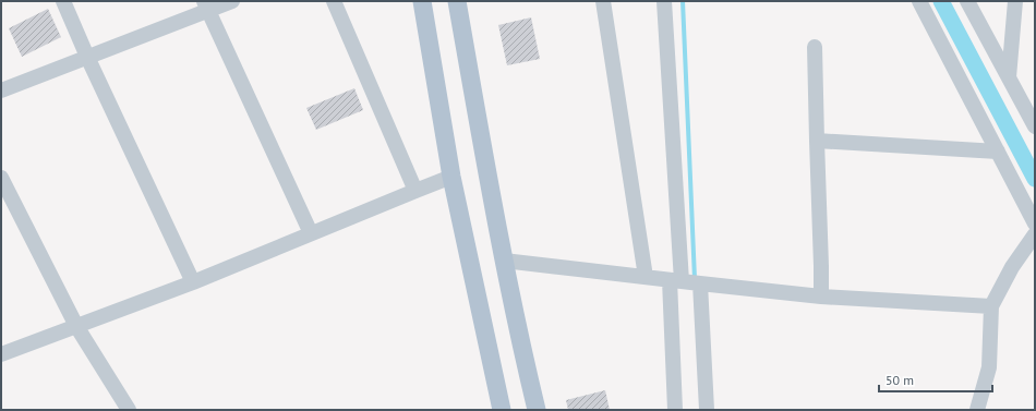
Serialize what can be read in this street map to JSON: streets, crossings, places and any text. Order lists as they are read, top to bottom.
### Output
{
  "scale_bar": "50 m"
}
